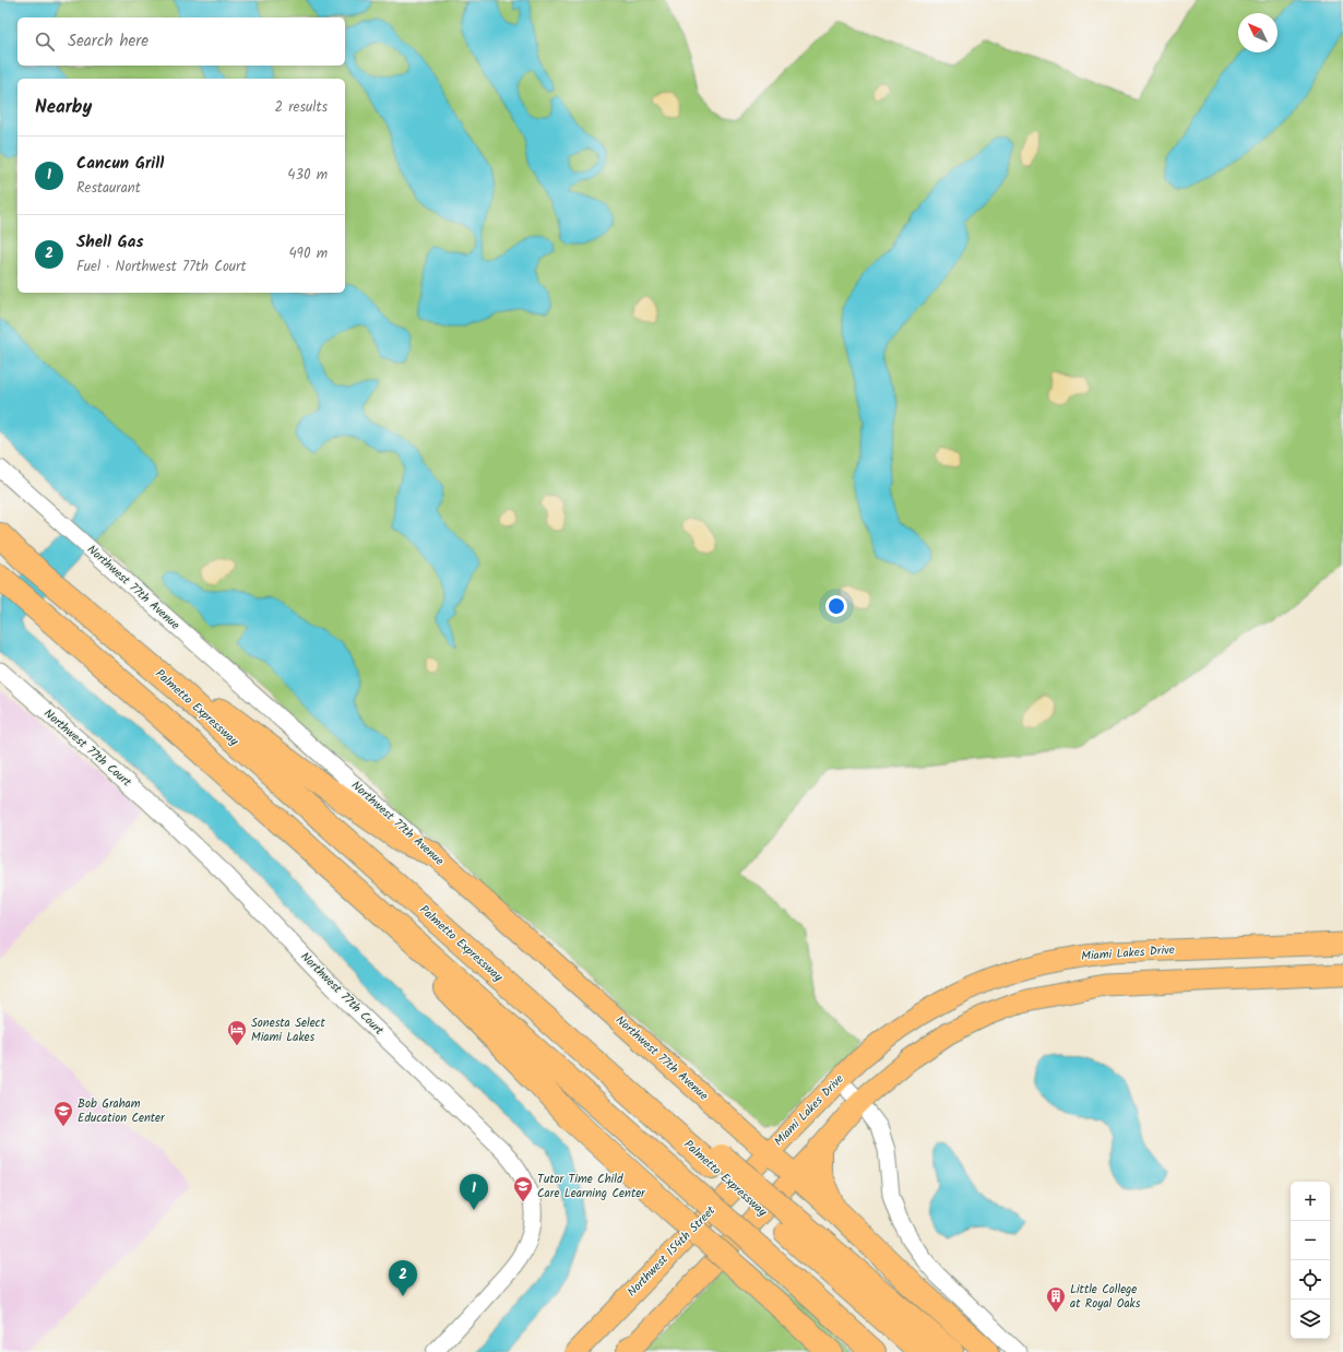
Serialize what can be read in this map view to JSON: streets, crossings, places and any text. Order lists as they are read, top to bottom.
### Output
{
  "streets": {
    "highway": ["Palmetto Expressway"],
    "main road": ["Northwest 77th Avenue", "Miami Lakes Drive", "Northwest 154th Street"],
    "street": ["Northwest 77th Court"]
  },
  "crossings": [
    ["Northwest 77th Avenue", "Miami Lakes Drive"],
    ["Northwest 77th Avenue", "Northwest 154th Street"],
    ["Miami Lakes Drive", "Northwest 154th Street"]
  ],
  "places": {
    "hotel": ["Sonesta Select Miami Lakes"],
    "school or university": ["Bob Graham Education Center", "Tutor Time Child Care Learning Center"],
    "building": ["Little College at Royal Oaks"]
  },
  "north": "top left",
  "page": {
    "search": "Search here",
    "heading": ["Nearby", "2 results"],
    "list": [
      {
        "mark": "1",
        "name": "Cancun Grill",
        "note": "Restaurant",
        "value": "430 m"
      },
      {
        "mark": "2",
        "name": "Shell Gas",
        "note": "Fuel · Northwest 77th Court",
        "value": "490 m"
      }
    ],
    "pins": ["1", "2"],
    "map_buttons": ["+", "−"]
  }
}
